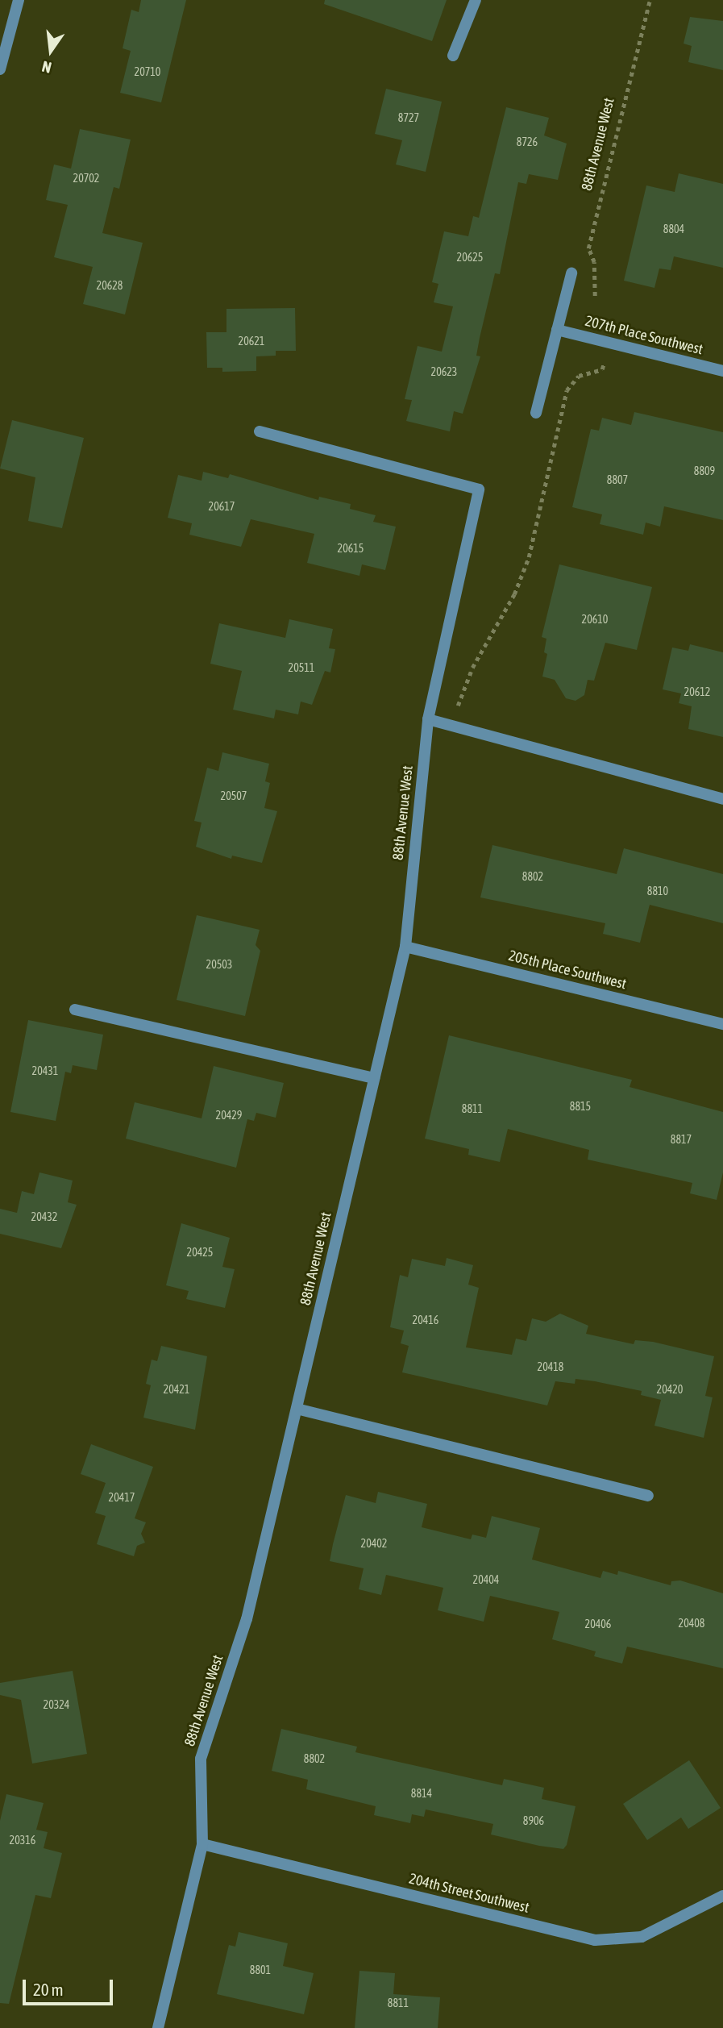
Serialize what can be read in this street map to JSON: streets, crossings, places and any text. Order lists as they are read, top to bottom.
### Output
{
  "streets": {
    "street": [
      "88th Avenue West",
      "207th Place Southwest",
      "205th Place Southwest",
      "204th Street Southwest"
    ]
  },
  "crossings": [
    ["88th Avenue West", "205th Place Southwest"],
    ["88th Avenue West", "204th Street Southwest"]
  ],
  "house_numbers": [
    "20710",
    "8727",
    "8726",
    "20702",
    "8804",
    "20625",
    "20628",
    "20621",
    "20623",
    "8809",
    "8807",
    "20617",
    "20615",
    "20610",
    "20511",
    "20612",
    "20507",
    "8802",
    "8810",
    "20503",
    "20431",
    "8815",
    "8811",
    "20429",
    "8817",
    "20432",
    "20425",
    "20416",
    "20418",
    "20421",
    "20420",
    "20417",
    "20402",
    "20404",
    "20408",
    "20406",
    "20324",
    "8802",
    "8814",
    "8906",
    "20316",
    "8801",
    "8811"
  ],
  "scale_bar": "20 m",
  "north": "bottom"
}
